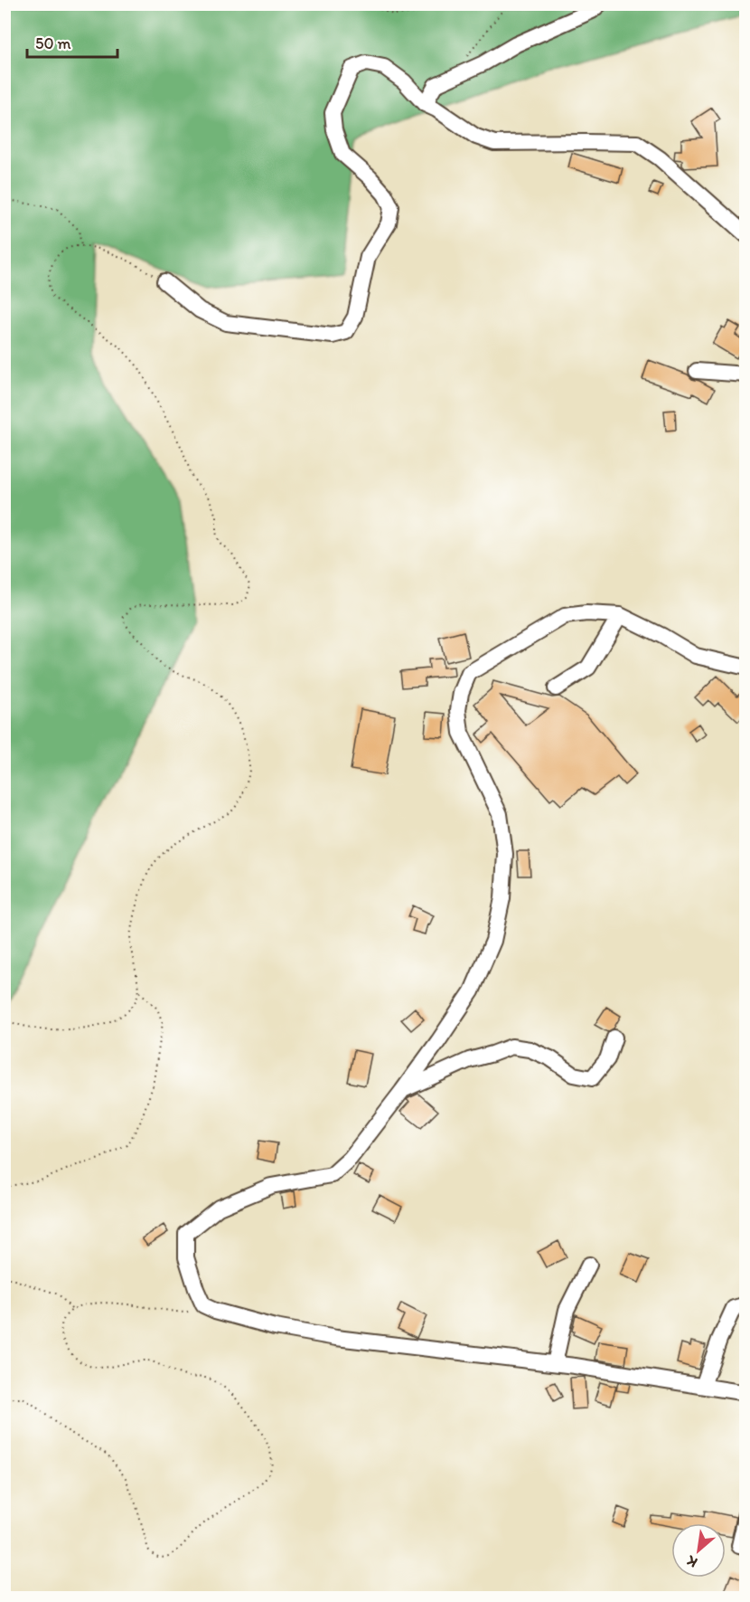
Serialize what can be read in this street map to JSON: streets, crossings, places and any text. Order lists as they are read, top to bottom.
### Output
{
  "scale_bar": "50 m",
  "north": "bottom left"
}
